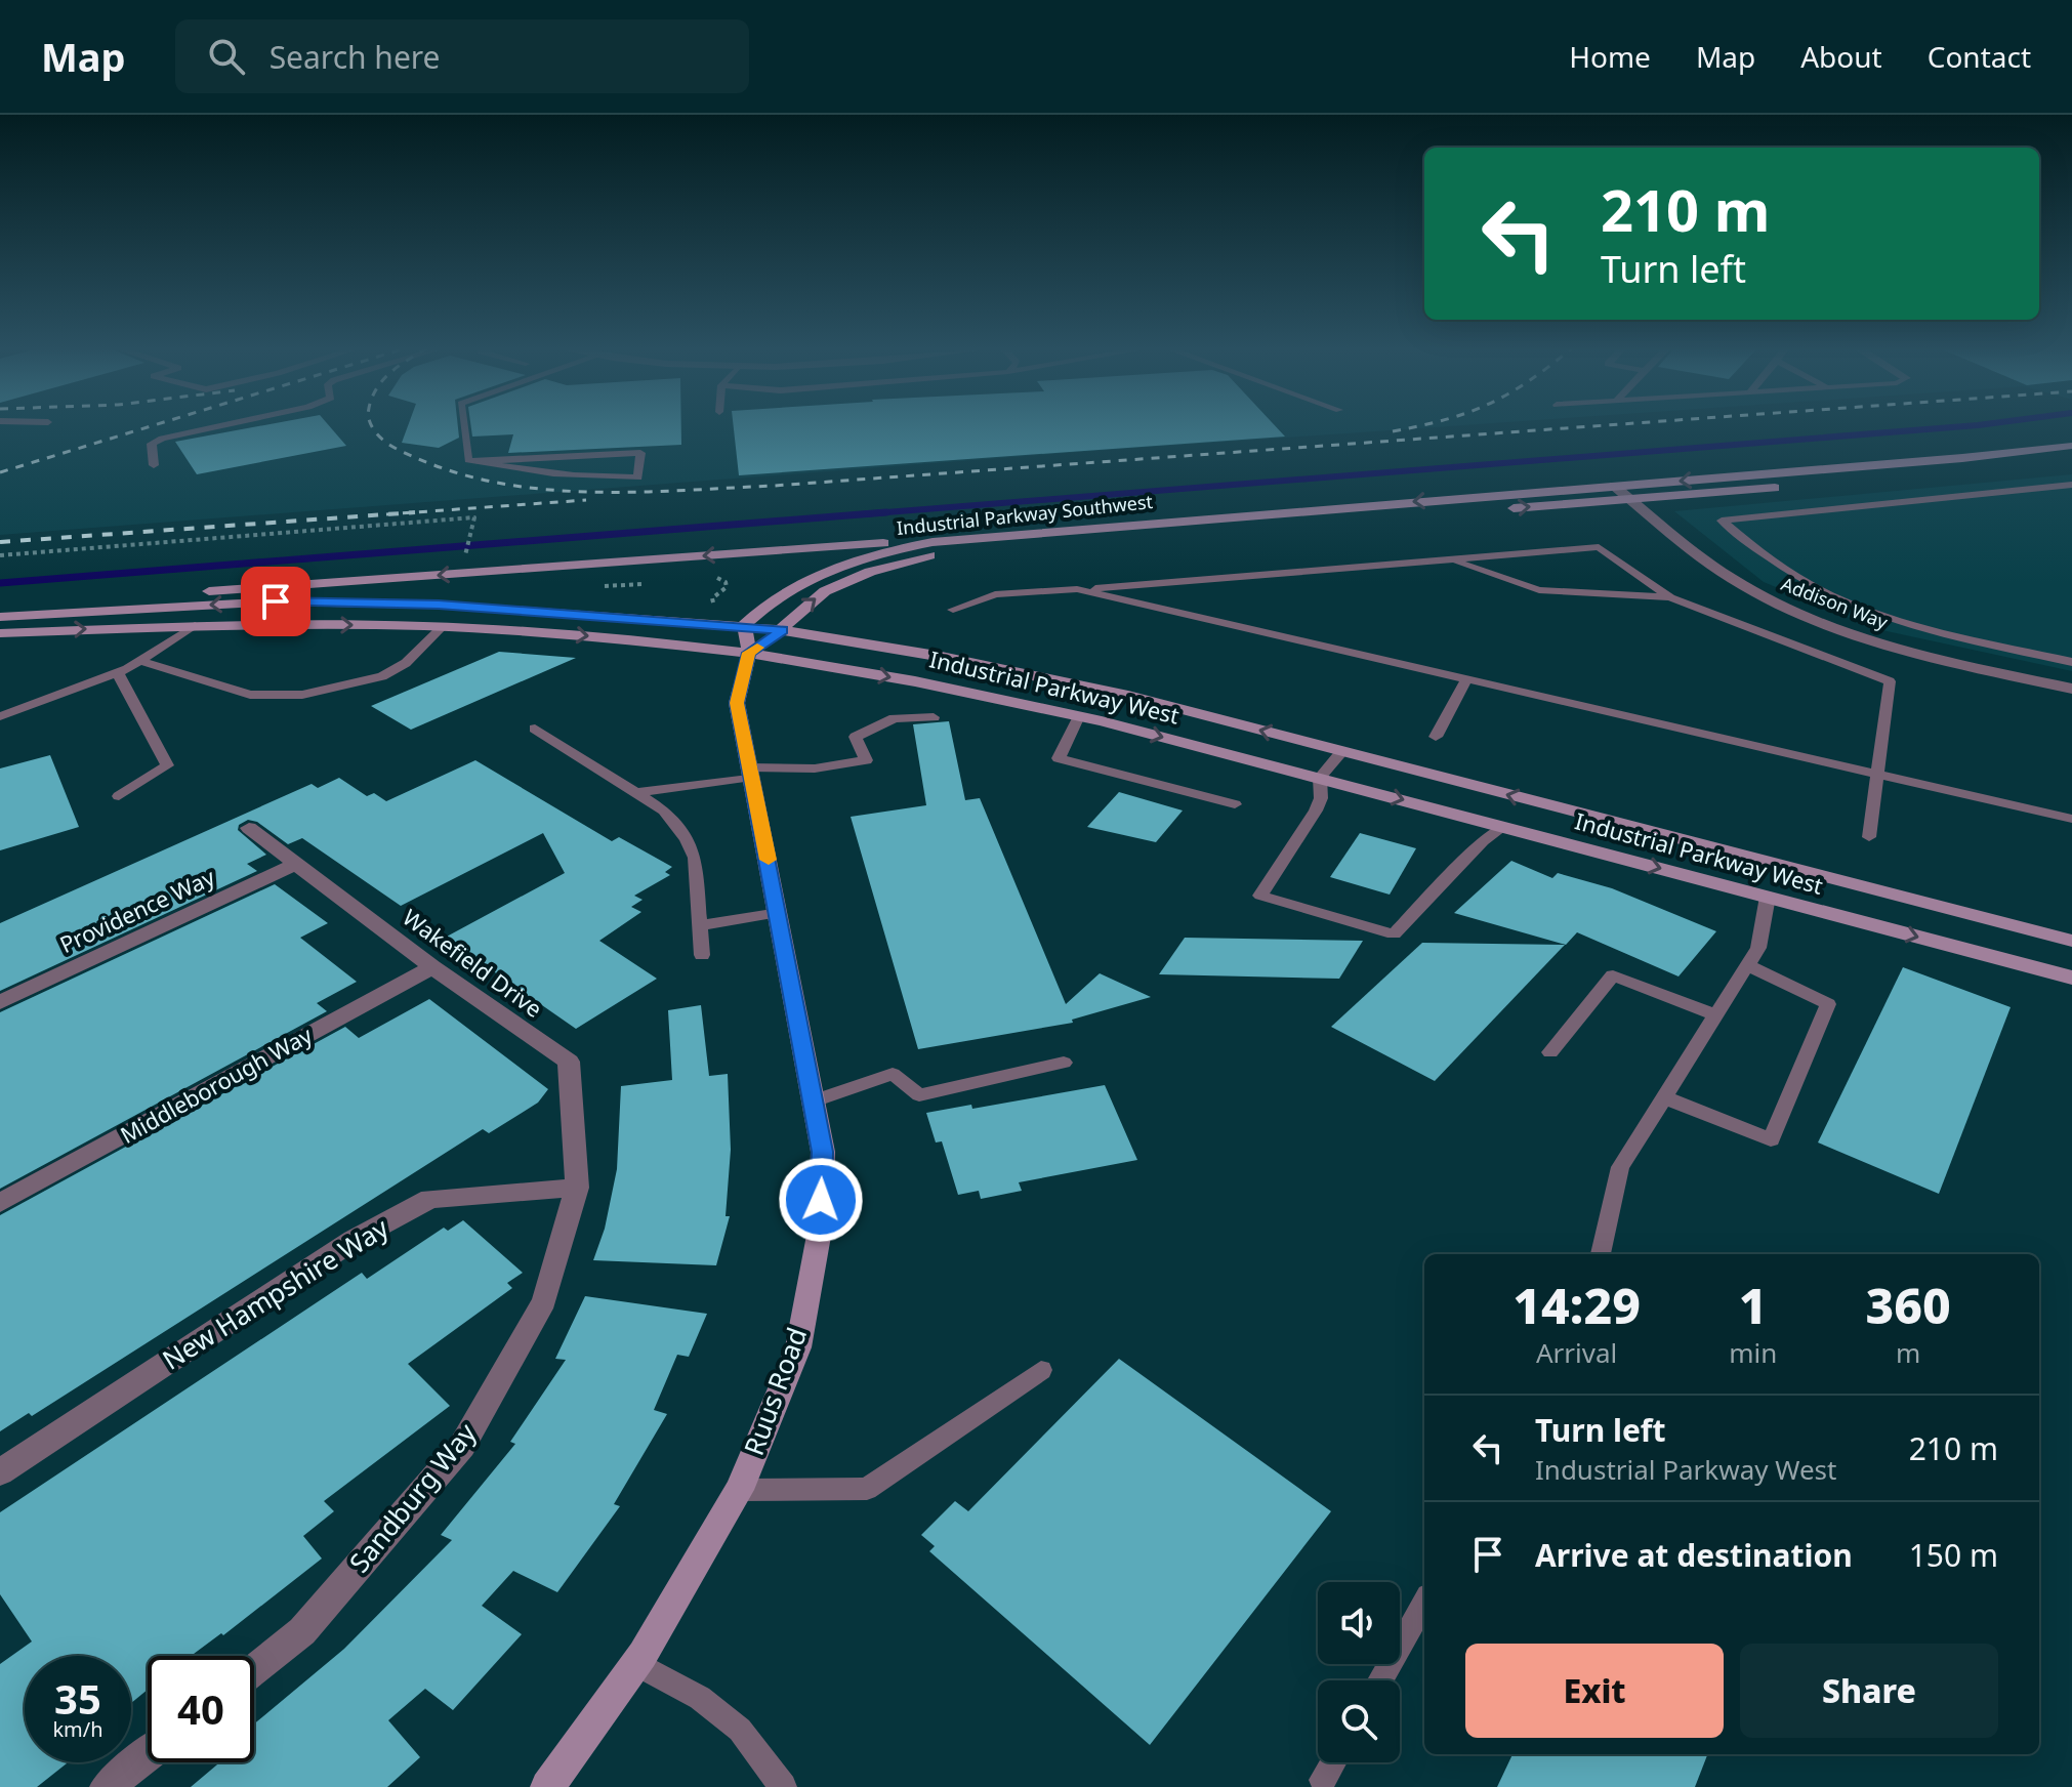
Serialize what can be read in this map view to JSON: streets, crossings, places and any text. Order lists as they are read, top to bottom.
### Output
{
  "streets": {
    "main road": ["Industrial Parkway Southwest", "Industrial Parkway West", "Ruus Road"],
    "street": [
      "Addison Way",
      "Providence Way",
      "Wakefield Drive",
      "Middleborough Way",
      "New Hampshire Way",
      "Sandburg Way"
    ]
  },
  "crossings": [
    ["Industrial Parkway Southwest", "Addison Way"],
    ["Industrial Parkway Southwest", "Industrial Parkway West"],
    ["Industrial Parkway Southwest", "Ruus Road"],
    ["Industrial Parkway West", "Ruus Road"],
    ["Providence Way", "Wakefield Drive"],
    ["Wakefield Drive", "Middleborough Way"],
    ["Wakefield Drive", "New Hampshire Way"],
    ["Wakefield Drive", "Sandburg Way"],
    ["New Hampshire Way", "Sandburg Way"]
  ],
  "page": {
    "header": "Map",
    "search": "Search here",
    "nav": [
      "Home",
      "Map",
      "About",
      "Contact"
    ],
    "turn": ["210 m", "Turn left"],
    "eta": [
      "14:29",
      "Arrival",
      "1",
      "min",
      "360",
      "m"
    ],
    "list": [
      {
        "name": "Turn left",
        "note": "Industrial Parkway West",
        "value": "210 m"
      },
      {
        "name": "Arrive at destination",
        "value": "150 m"
      }
    ],
    "buttons": ["Exit", "Share"],
    "speed": "35 km/h",
    "limit": "40"
  }
}
